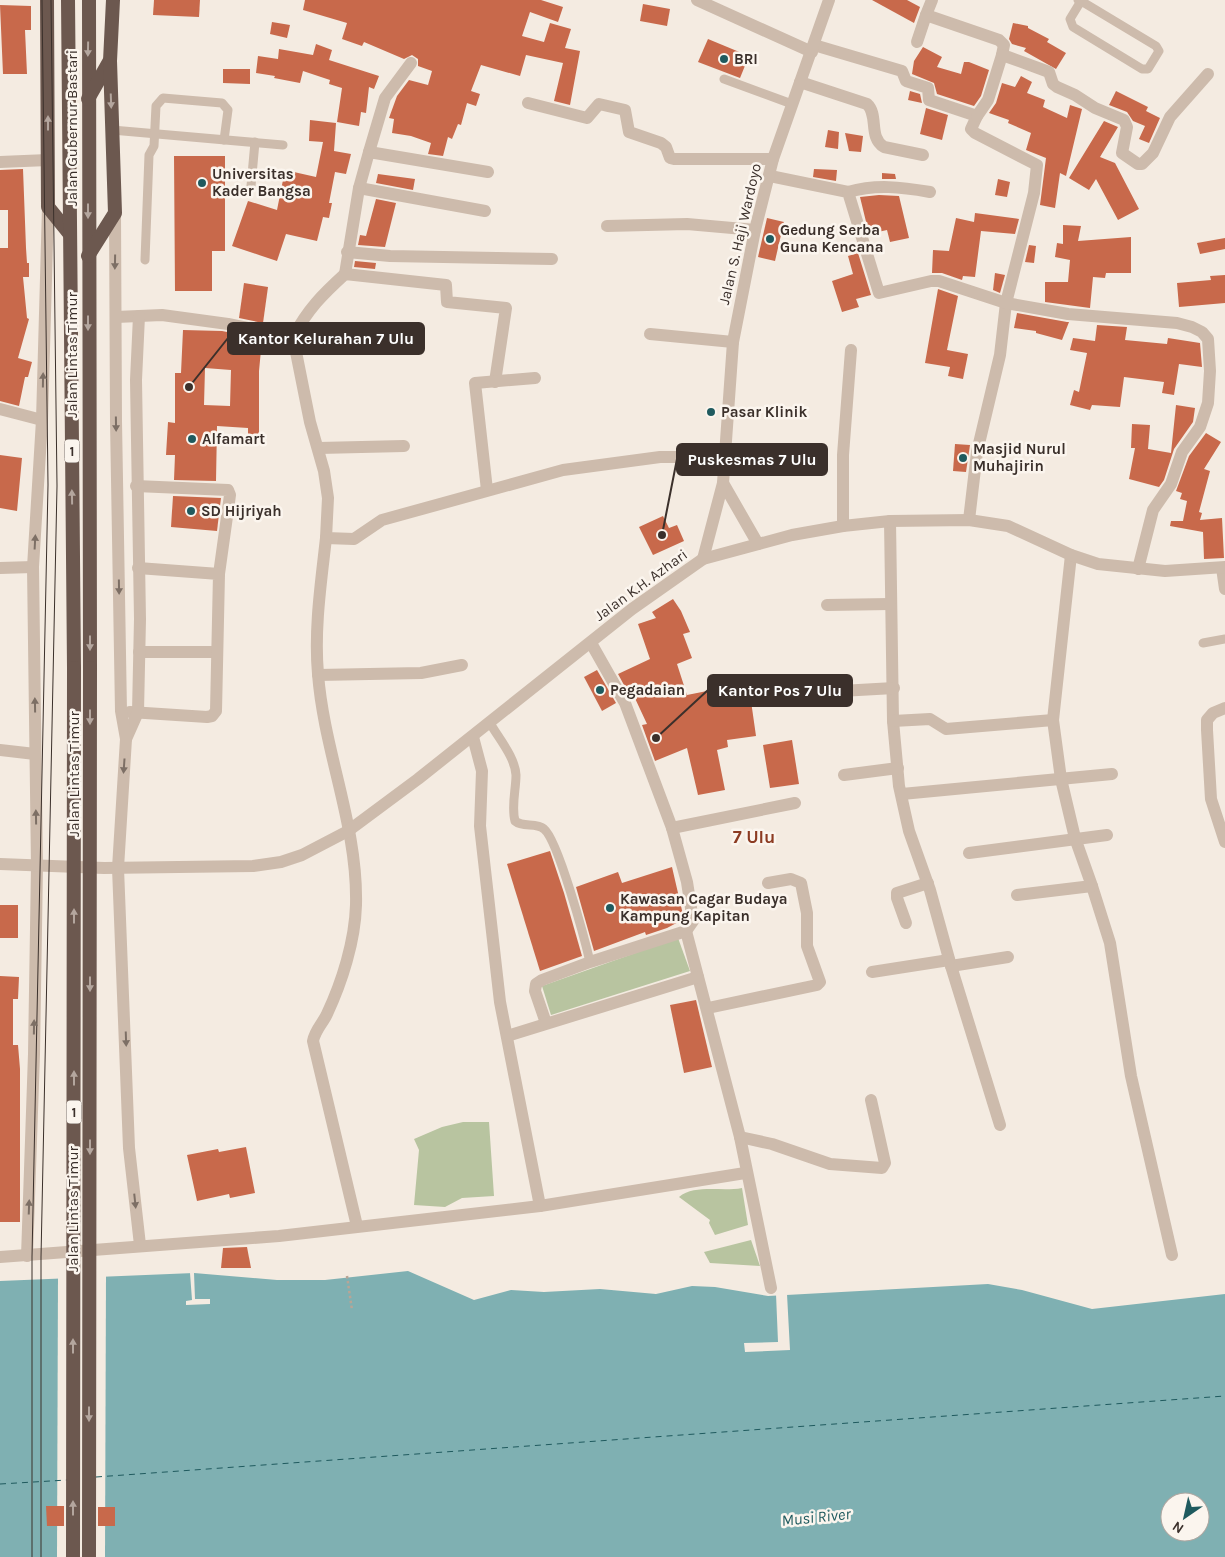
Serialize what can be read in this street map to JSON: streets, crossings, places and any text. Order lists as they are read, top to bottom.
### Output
{
  "streets": {
    "highway": ["Jalan Gubernur Bastari", "Jalan Lintas Timur", "1"],
    "street": ["Jalan S. Haji Wardoyo", "Jalan K.H. Azhari"]
  },
  "crossings": [
    ["Jalan Gubernur Bastari", "Jalan Lintas Timur"],
    ["Jalan S. Haji Wardoyo", "Jalan K.H. Azhari"]
  ],
  "districts": ["7 Ulu"],
  "water": ["Musi River"],
  "places": [
    "BRI",
    "Universitas Kader Bangsa",
    "Gedung Serba Guna Kencana",
    "Kantor Kelurahan 7 Ulu",
    "Pasar Klinik",
    "Alfamart",
    "Masjid Nurul Muhajirin",
    "SD Hijriyah",
    "Puskesmas 7 Ulu",
    "Pegadaian",
    "Kantor Pos 7 Ulu",
    "Kawasan Cagar Budaya Kampung Kapitan"
  ],
  "north": "bottom left"
}
